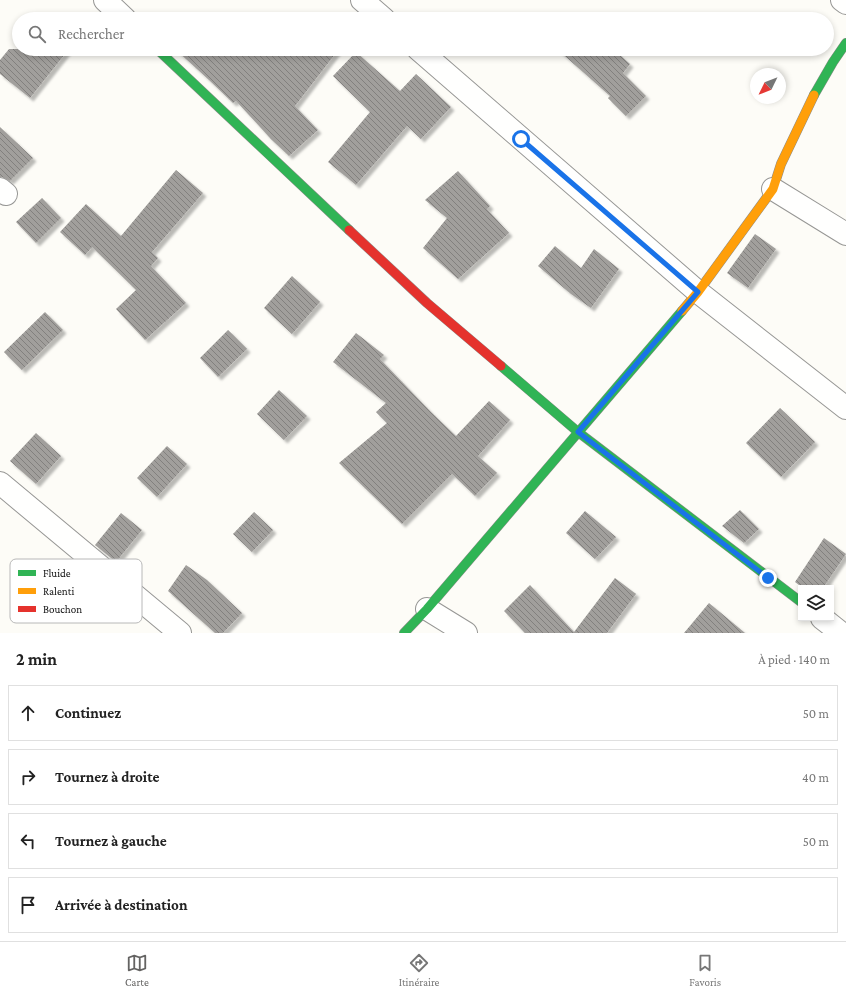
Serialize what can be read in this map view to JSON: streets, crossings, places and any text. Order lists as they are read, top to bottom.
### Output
{
  "legend": ["Fluide", "Ralenti", "Bouchon"],
  "north": "bottom left",
  "page": {
    "search": "Rechercher",
    "heading": ["2 min", "À pied · 140 m"],
    "list": [
      ["Continuez", "50 m"],
      ["Tournez à droite", "40 m"],
      ["Tournez à gauche", "50 m"],
      "Arrivée à destination"
    ],
    "nav": ["Carte", "Itinéraire", "Favoris"]
  }
}
